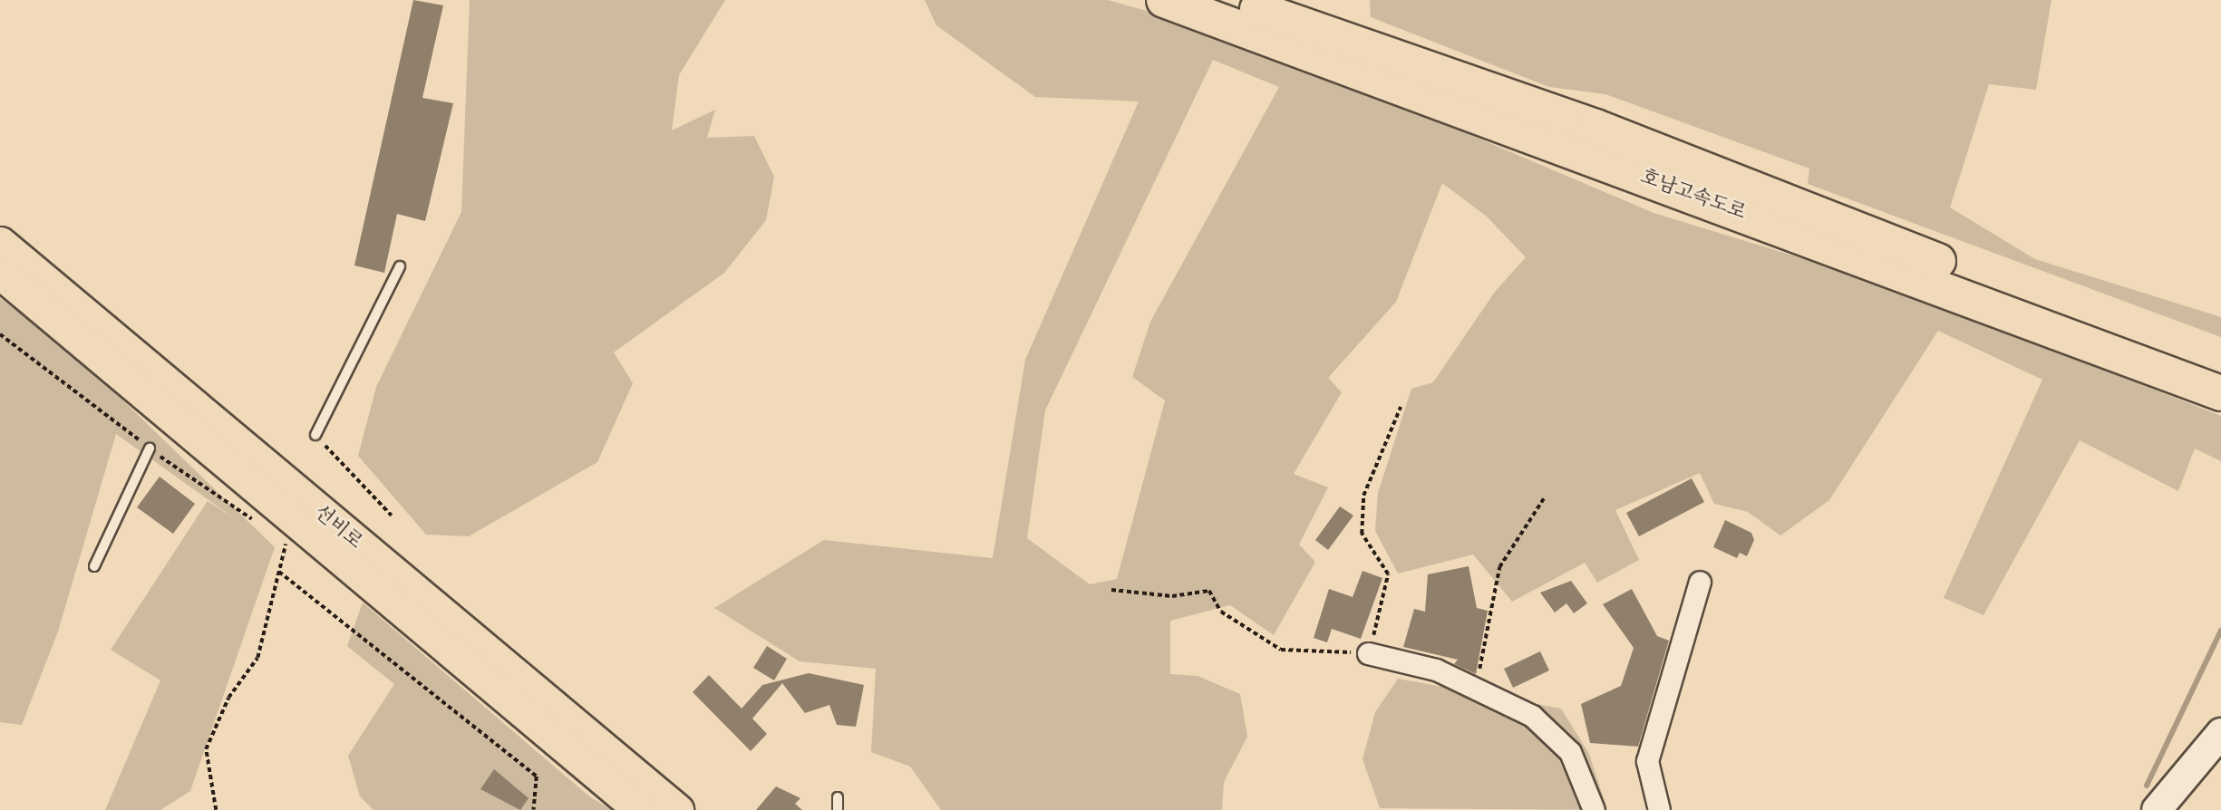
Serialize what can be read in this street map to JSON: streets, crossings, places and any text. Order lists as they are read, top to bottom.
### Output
{
  "streets": {
    "highway": ["호남고속도로"],
    "main road": ["선비로"]
  }
}
